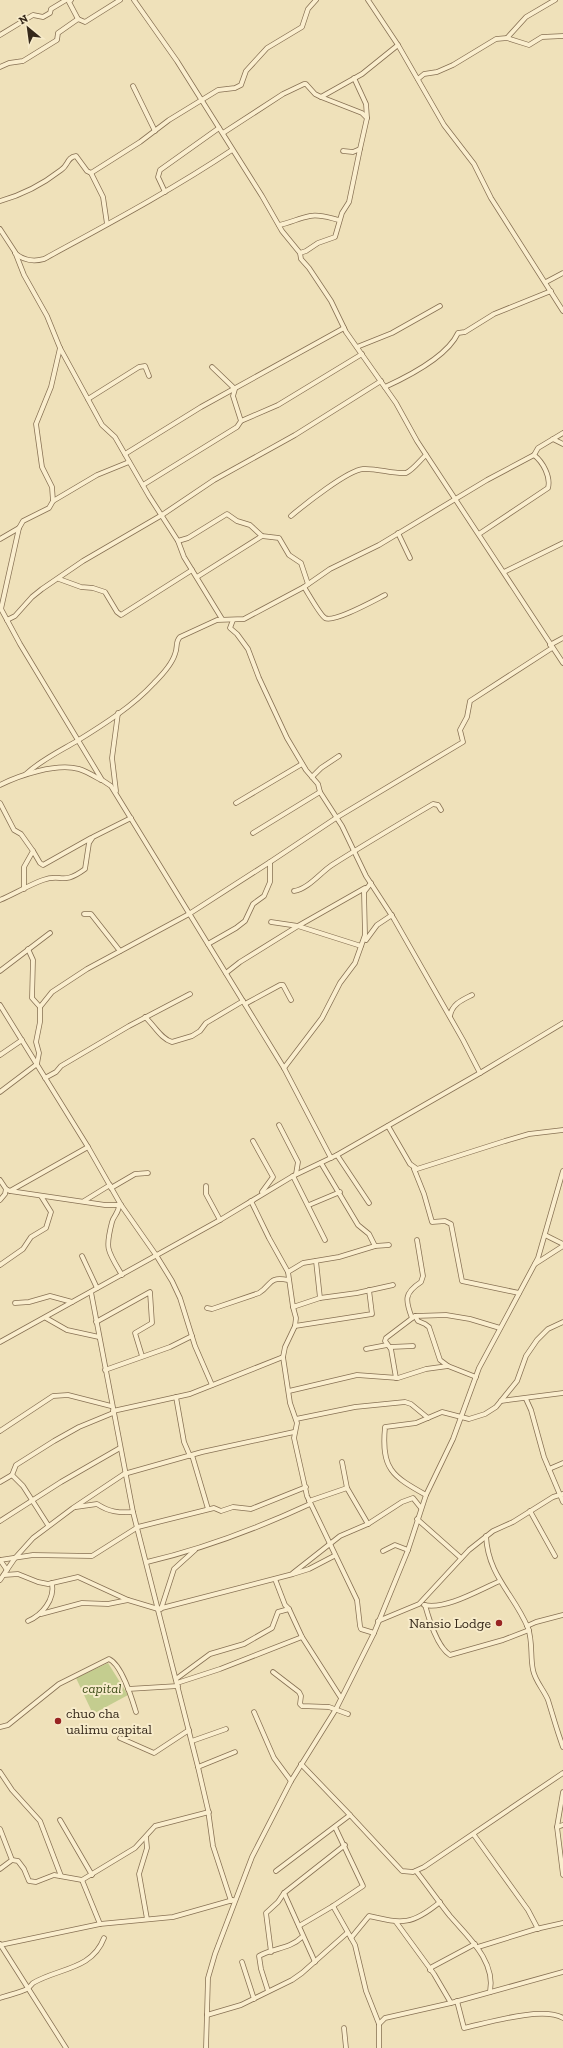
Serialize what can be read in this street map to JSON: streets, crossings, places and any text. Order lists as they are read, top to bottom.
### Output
{
  "parks": ["capital"],
  "places": ["Nansio Lodge", "chuo cha ualimu capital"],
  "north": "top left"
}
